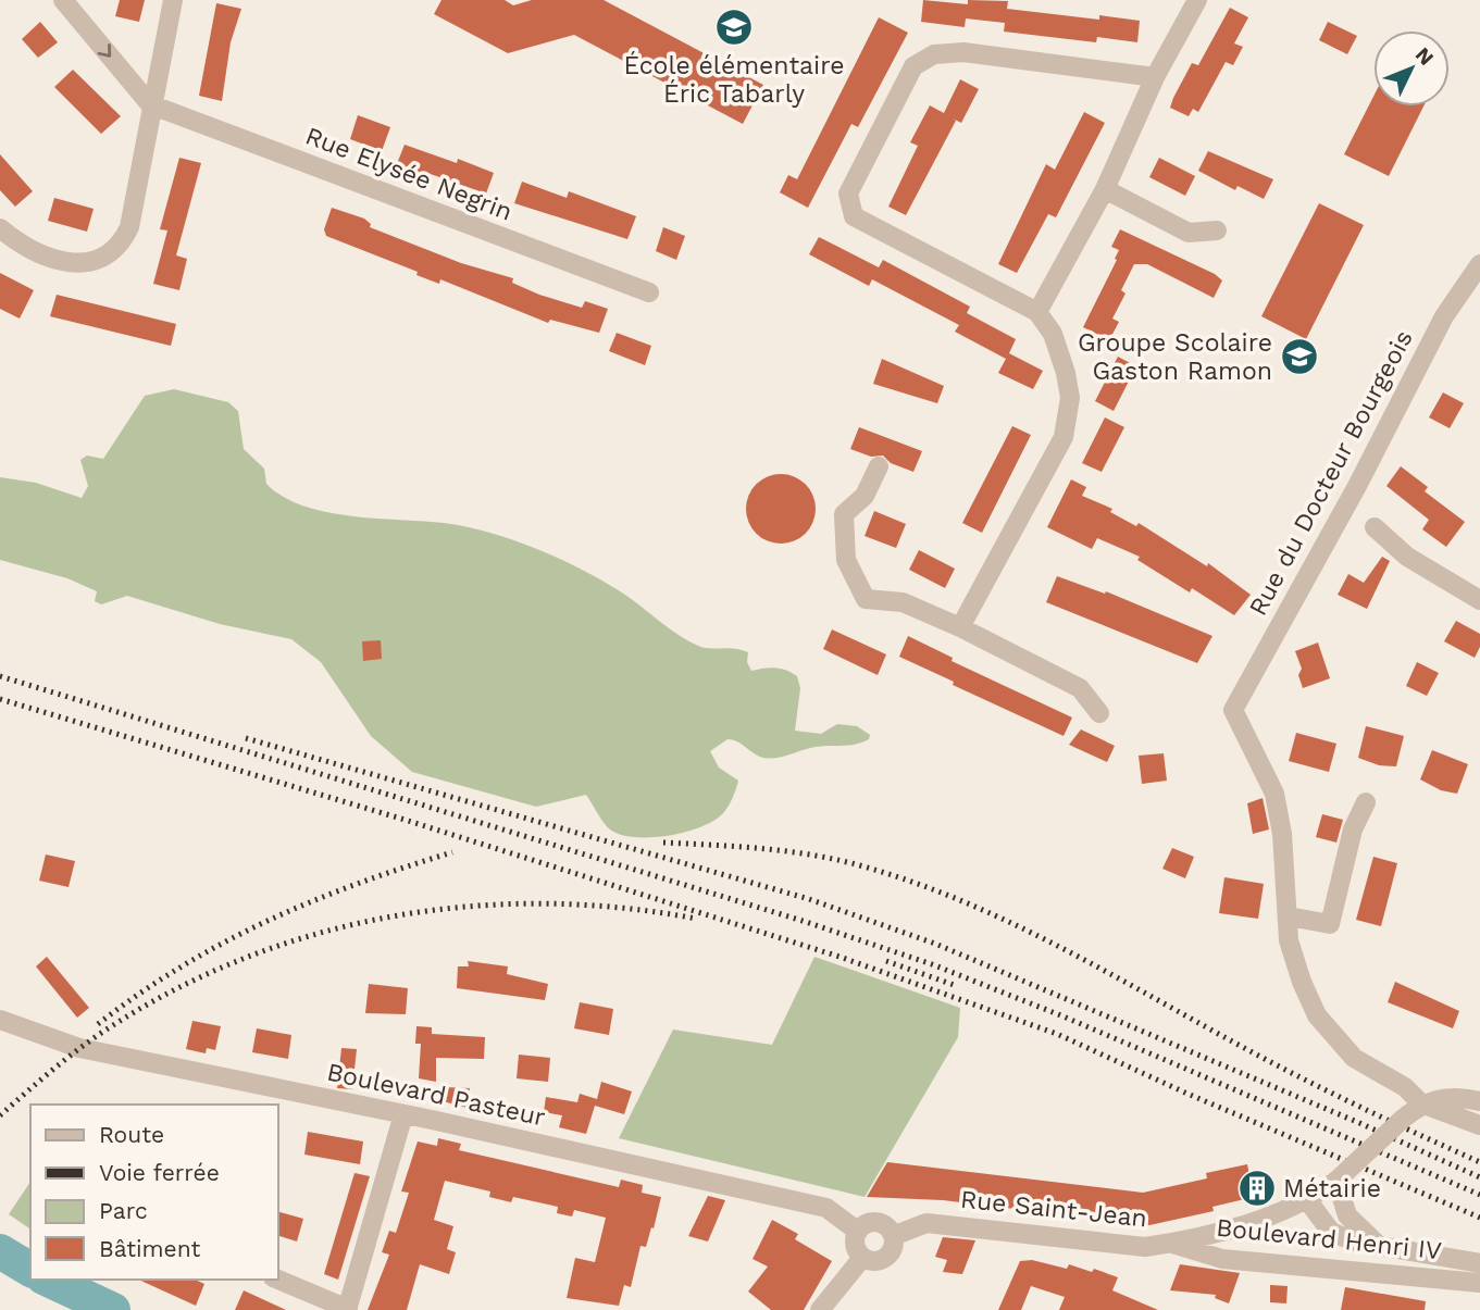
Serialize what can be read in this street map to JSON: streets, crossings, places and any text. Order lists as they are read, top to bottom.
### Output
{
  "streets": {
    "street": [
      "Rue Elysée Negrin",
      "Rue du Docteur Bourgeois",
      "Boulevard Pasteur",
      "Rue Saint-Jean",
      "Boulevard Henri IV"
    ]
  },
  "crossings": [
    ["Boulevard Pasteur", "Rue Saint-Jean"],
    ["Rue Saint-Jean", "Boulevard Henri IV"]
  ],
  "places": {
    "school or university": ["École élémentaire Éric Tabarly", "Groupe Scolaire Gaston Ramon"],
    "building": ["Métairie"]
  },
  "legend": [
    "Route",
    "Voie ferrée",
    "Parc",
    "Bâtiment"
  ],
  "north": "top right"
}
